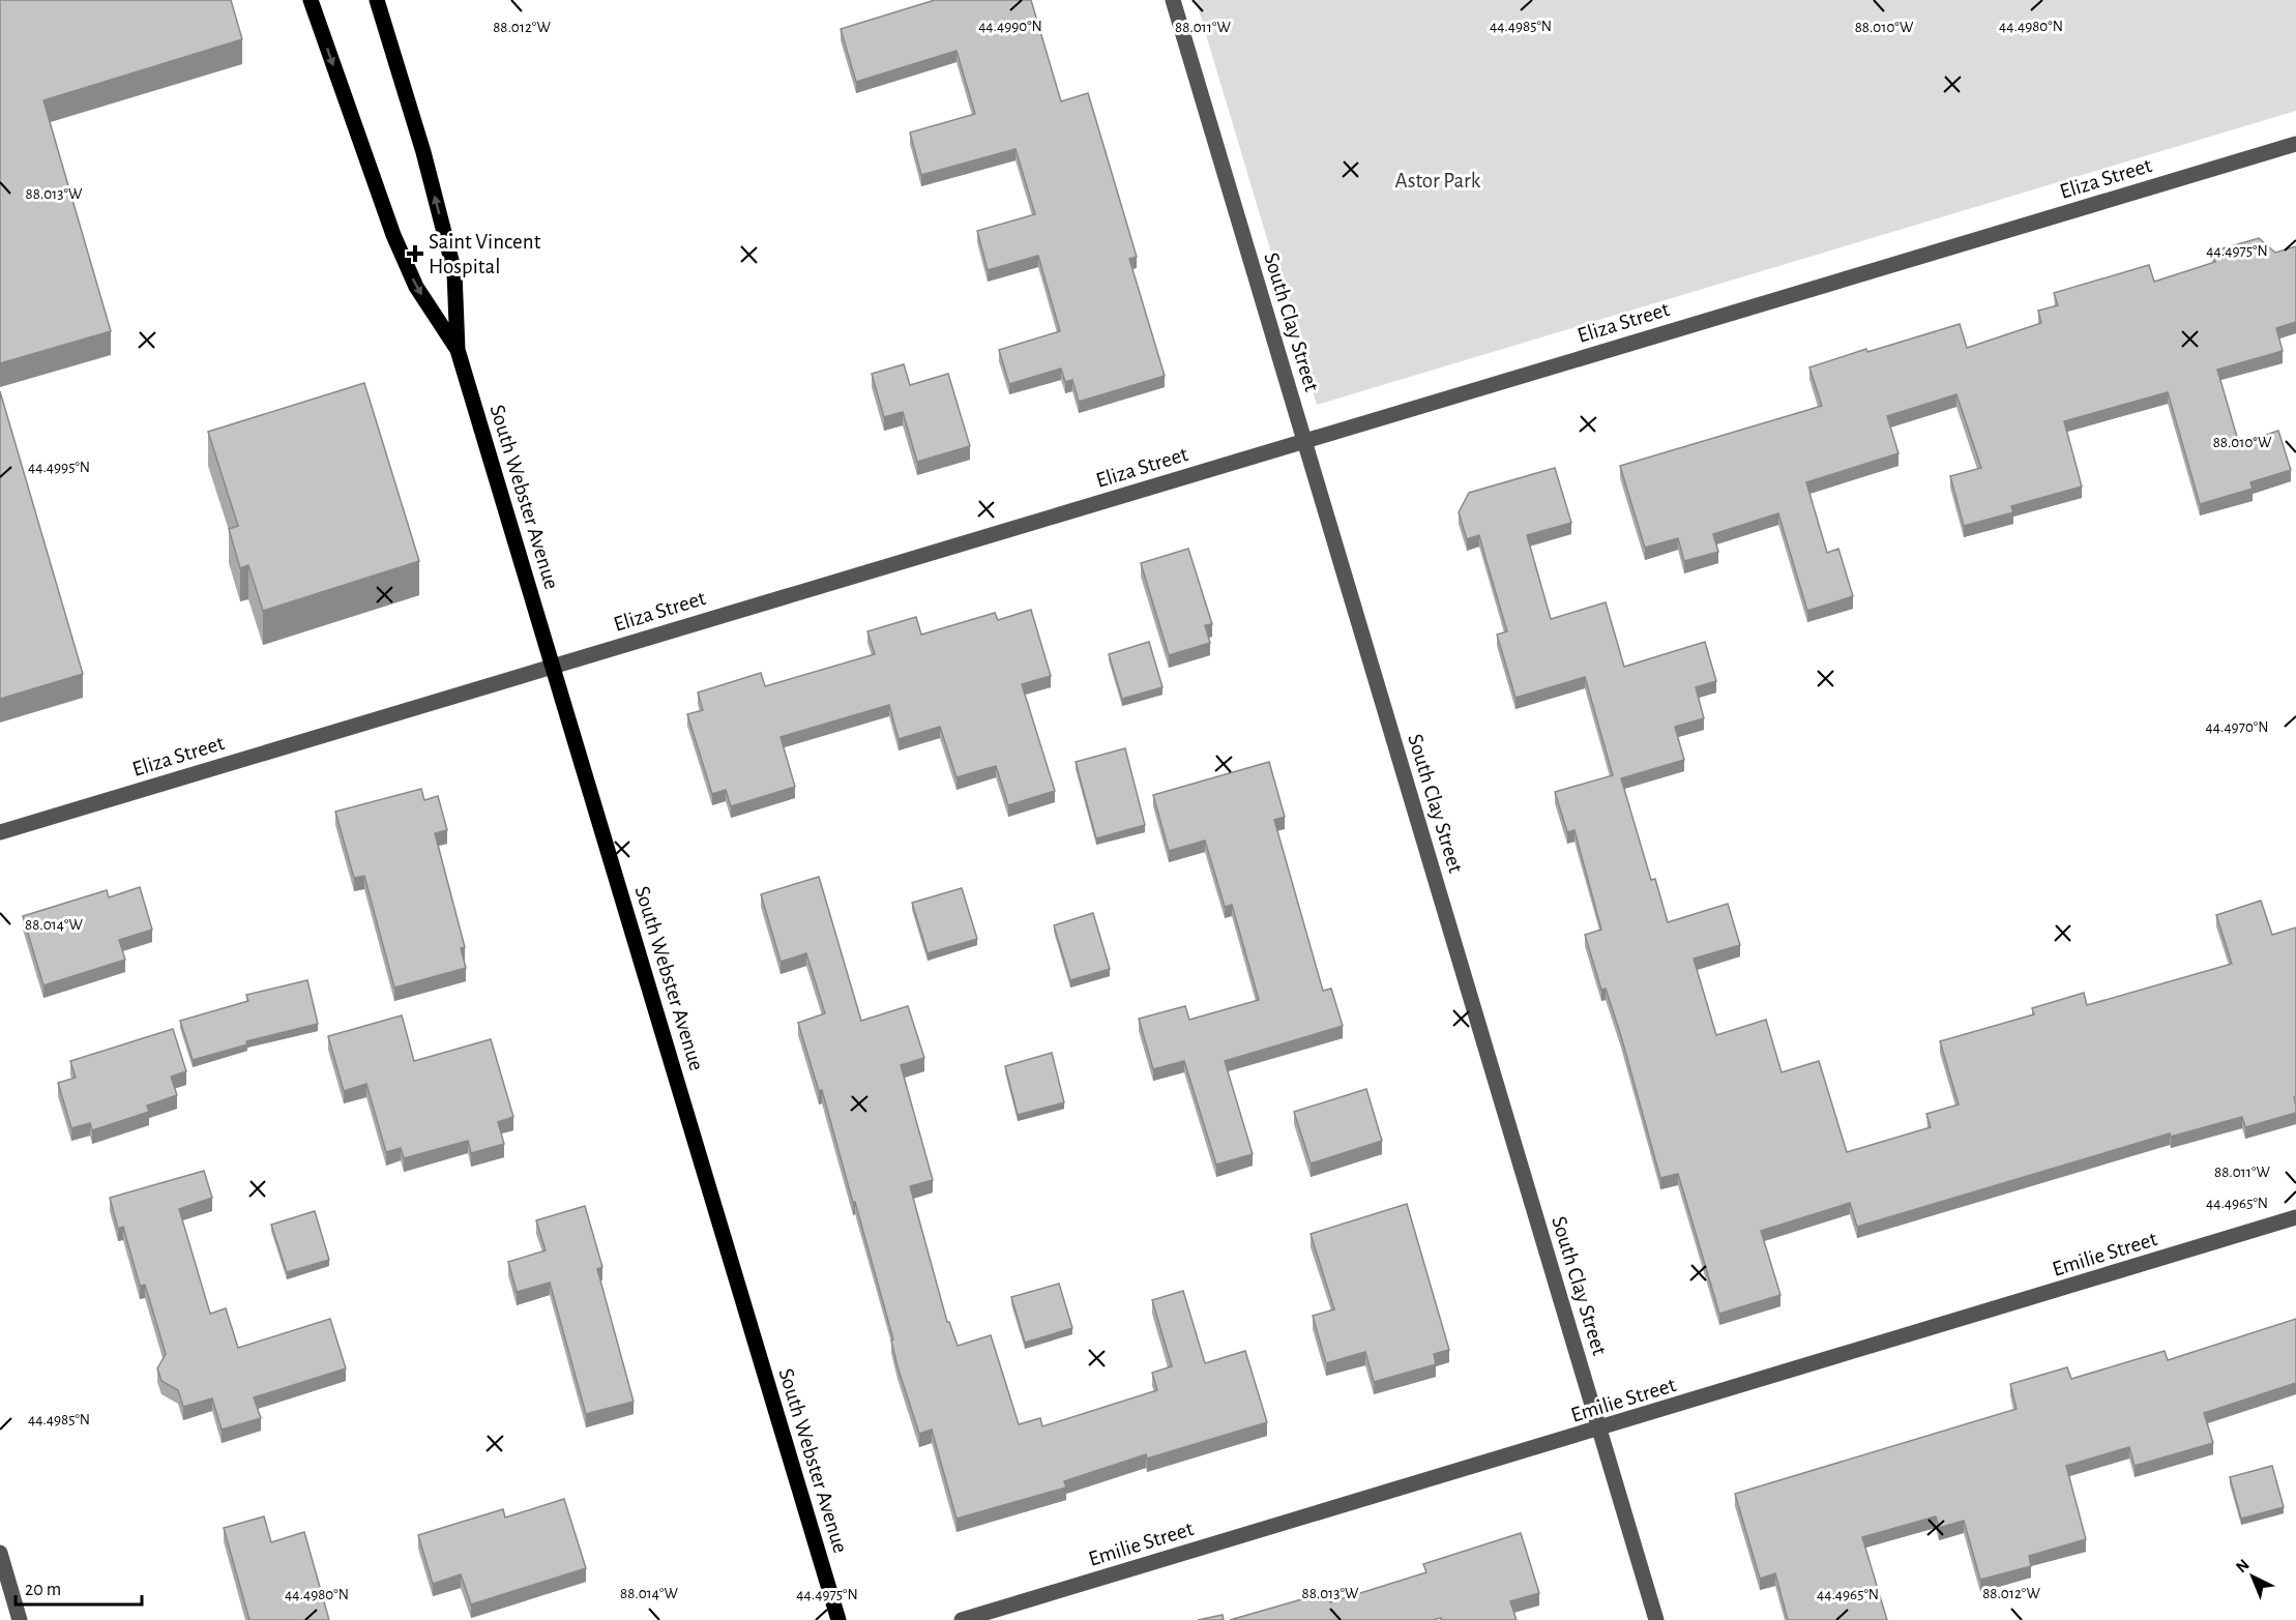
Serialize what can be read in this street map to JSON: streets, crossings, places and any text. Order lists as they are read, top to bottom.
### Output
{
  "streets": {
    "main road": ["South Webster Avenue"],
    "street": ["Eliza Street", "South Clay Street", "Emilie Street"]
  },
  "crossings": [
    ["Eliza Street", "South Clay Street"],
    ["Eliza Street", "South Webster Avenue"],
    ["South Clay Street", "Emilie Street"]
  ],
  "parks": ["Astor Park"],
  "places": {
    "health": ["Saint Vincent Hospital"]
  },
  "scale_bar": "20 m",
  "north": "top left",
  "coordinates": [
    "44.4990°N",
    "44.4985°N",
    "44.4980°N",
    "88.012°W",
    "88.011°W",
    "88.010°W",
    "88.013°W",
    "44.4975°N",
    "44.4995°N",
    "44.4970°N",
    "88.014°W",
    "44.4965°N"
  ]
}
